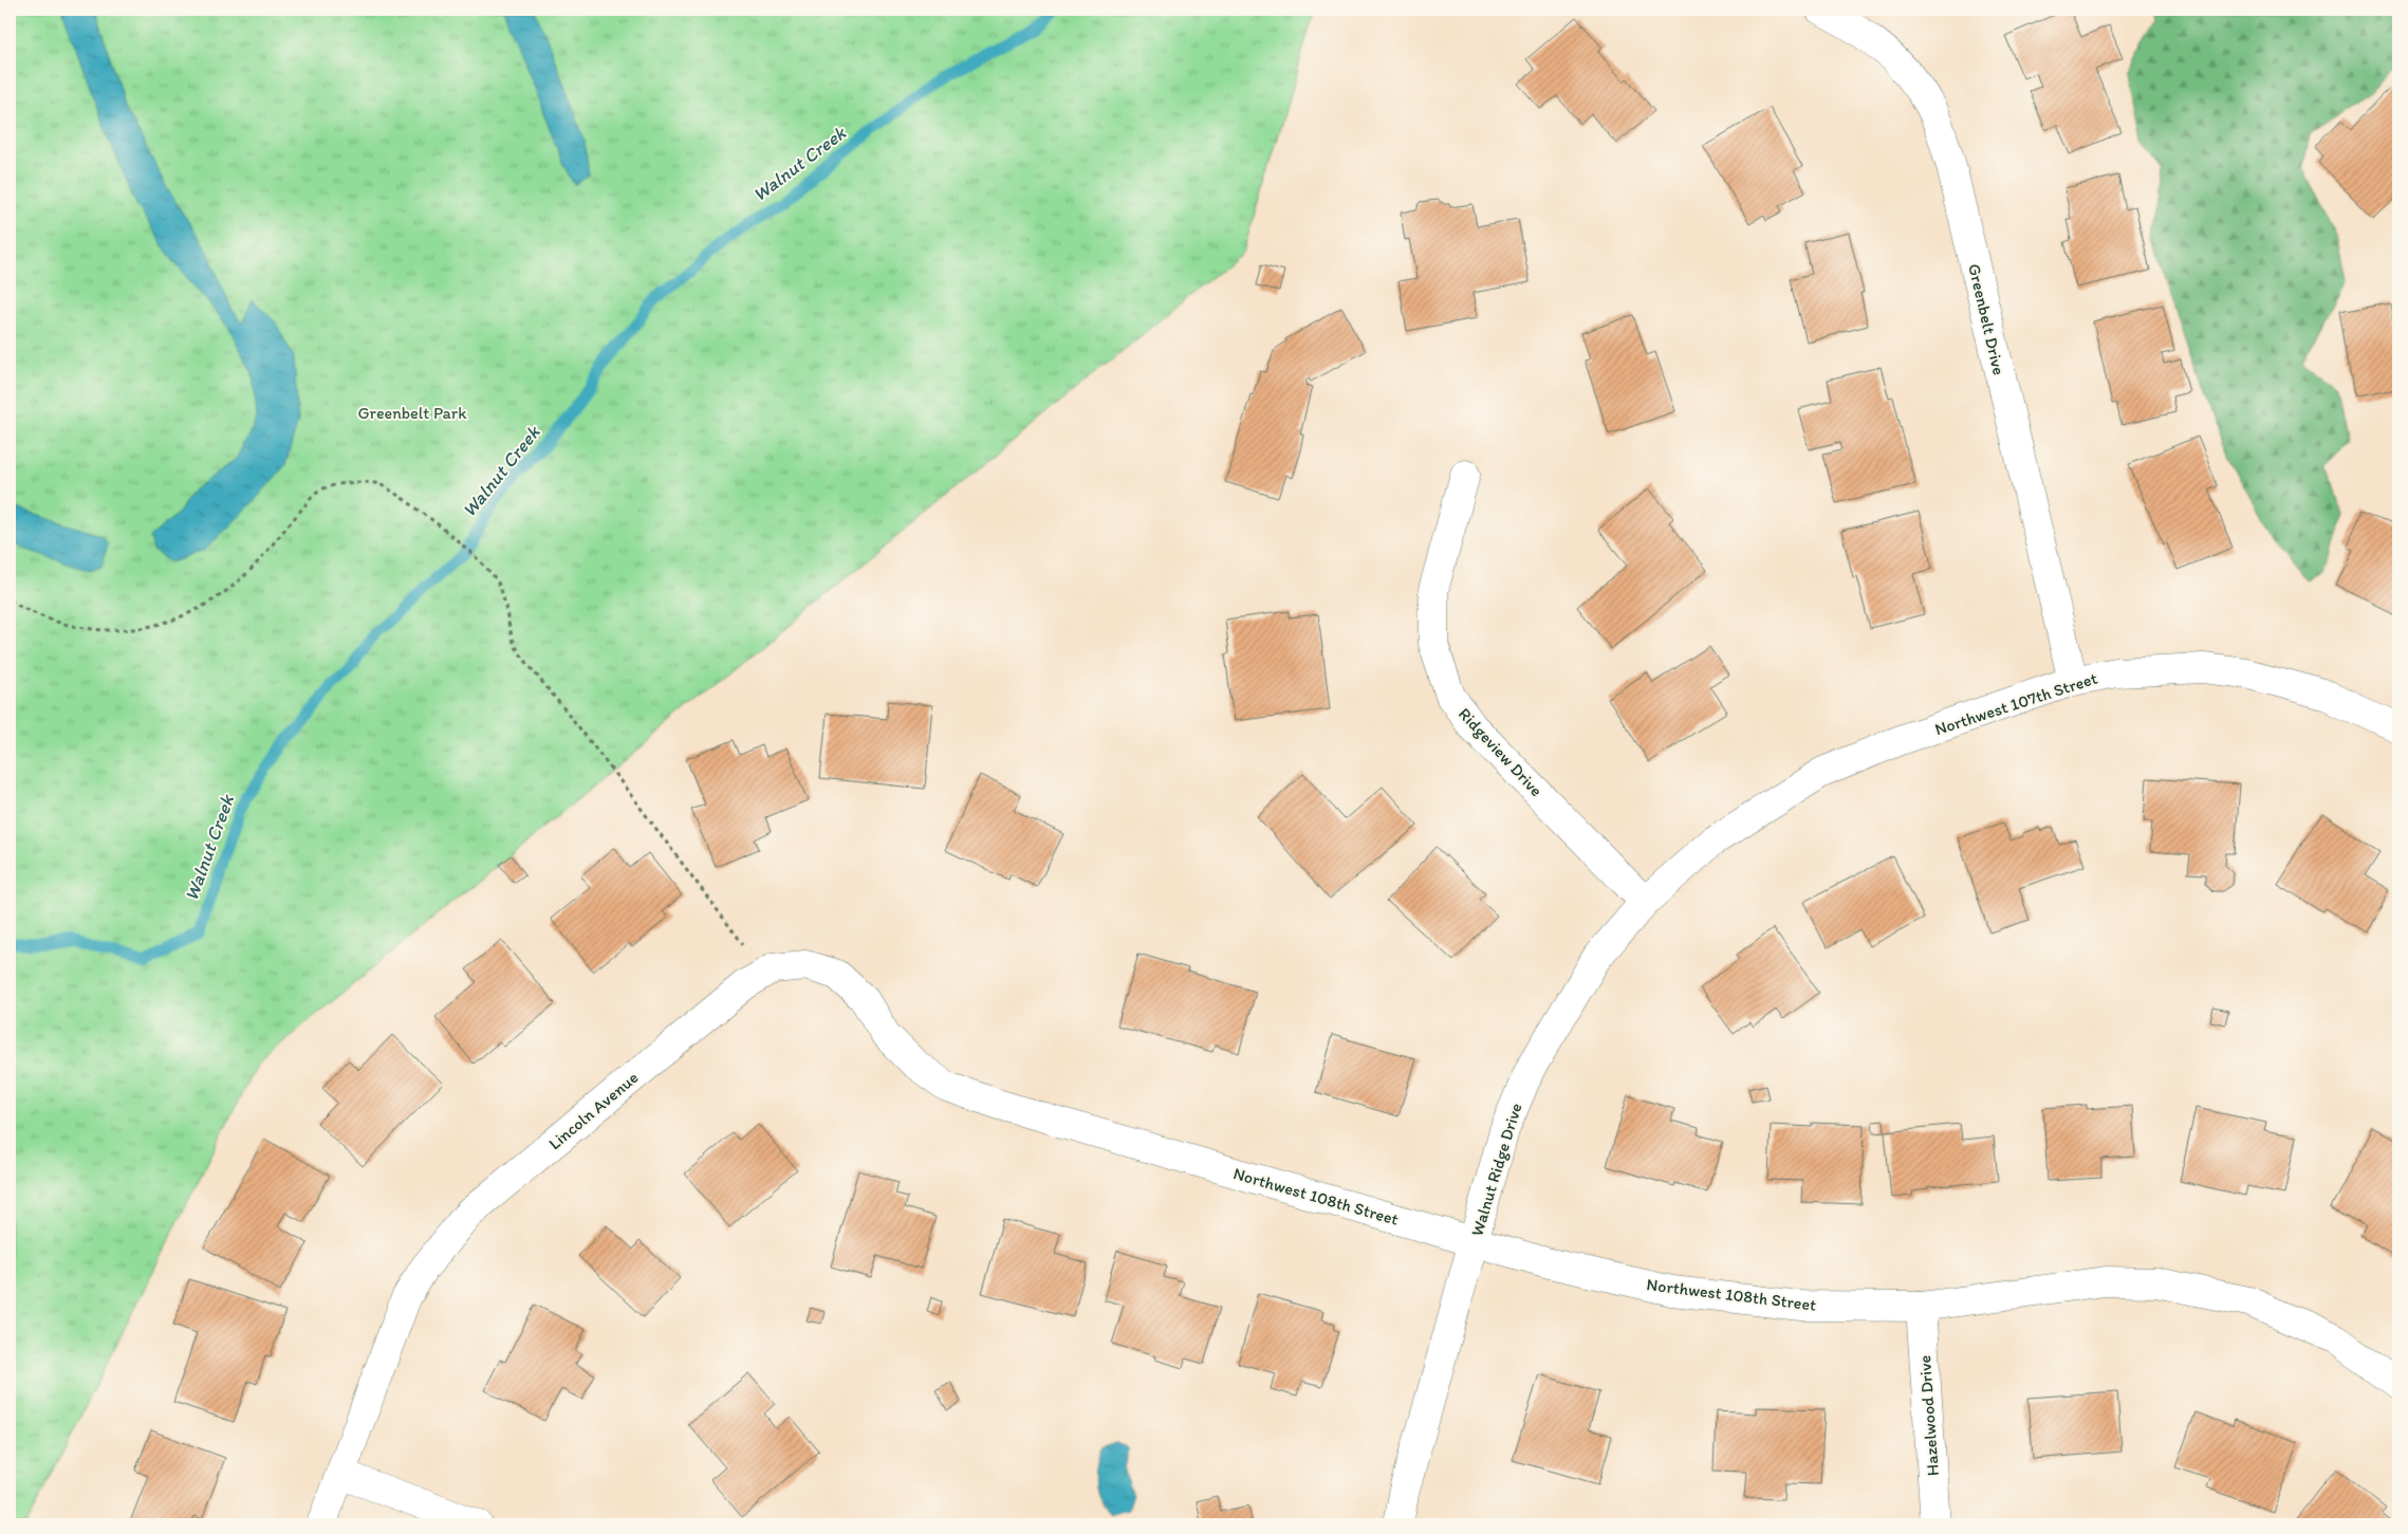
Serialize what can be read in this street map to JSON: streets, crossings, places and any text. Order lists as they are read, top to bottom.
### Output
{
  "streets": {
    "street": [
      "Greenbelt Drive",
      "Northwest 107th Street",
      "Ridgeview Drive",
      "Lincoln Avenue",
      "Walnut Ridge Drive",
      "Northwest 108th Street",
      "Hazelwood Drive"
    ]
  },
  "crossings": [
    ["Greenbelt Drive", "Northwest 107th Street"],
    ["Northwest 107th Street", "Walnut Ridge Drive"],
    ["Ridgeview Drive", "Walnut Ridge Drive"],
    ["Lincoln Avenue", "Northwest 108th Street"],
    ["Walnut Ridge Drive", "Northwest 108th Street"],
    ["Northwest 108th Street", "Hazelwood Drive"]
  ],
  "water": ["Walnut Creek"],
  "parks": ["Greenbelt Park"]
}
